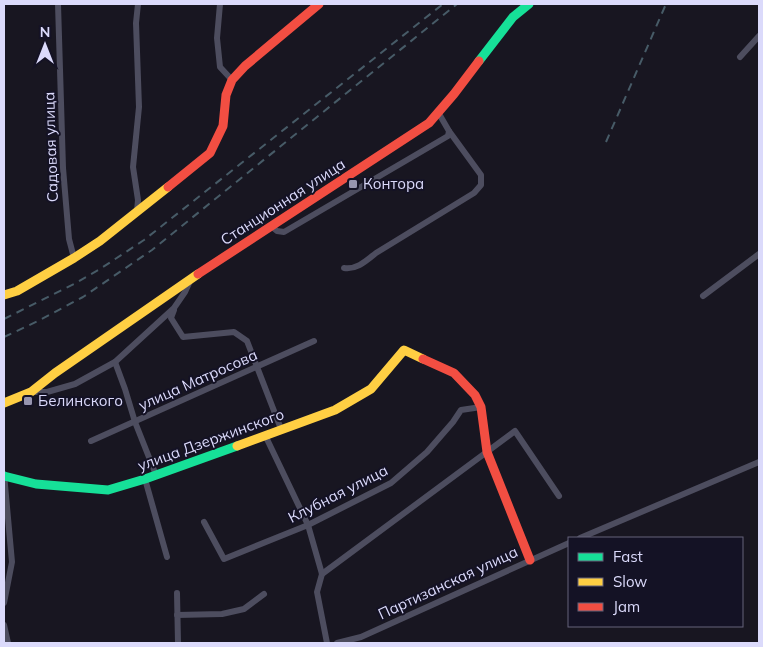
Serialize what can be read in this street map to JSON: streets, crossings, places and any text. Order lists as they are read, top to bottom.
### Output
{
  "streets": {
    "street": [
      "Садовая улица",
      "Станционная улица",
      "улица Матросова",
      "улица Дзержинского",
      "Клубная улица",
      "Партизанская улица"
    ]
  },
  "crossings": [
    ["улица Дзержинского", "Клубная улица"]
  ],
  "places": {
    "transit": ["Контора", "Белинского"]
  },
  "legend": ["Fast", "Slow", "Jam"],
  "north": "top"
}
